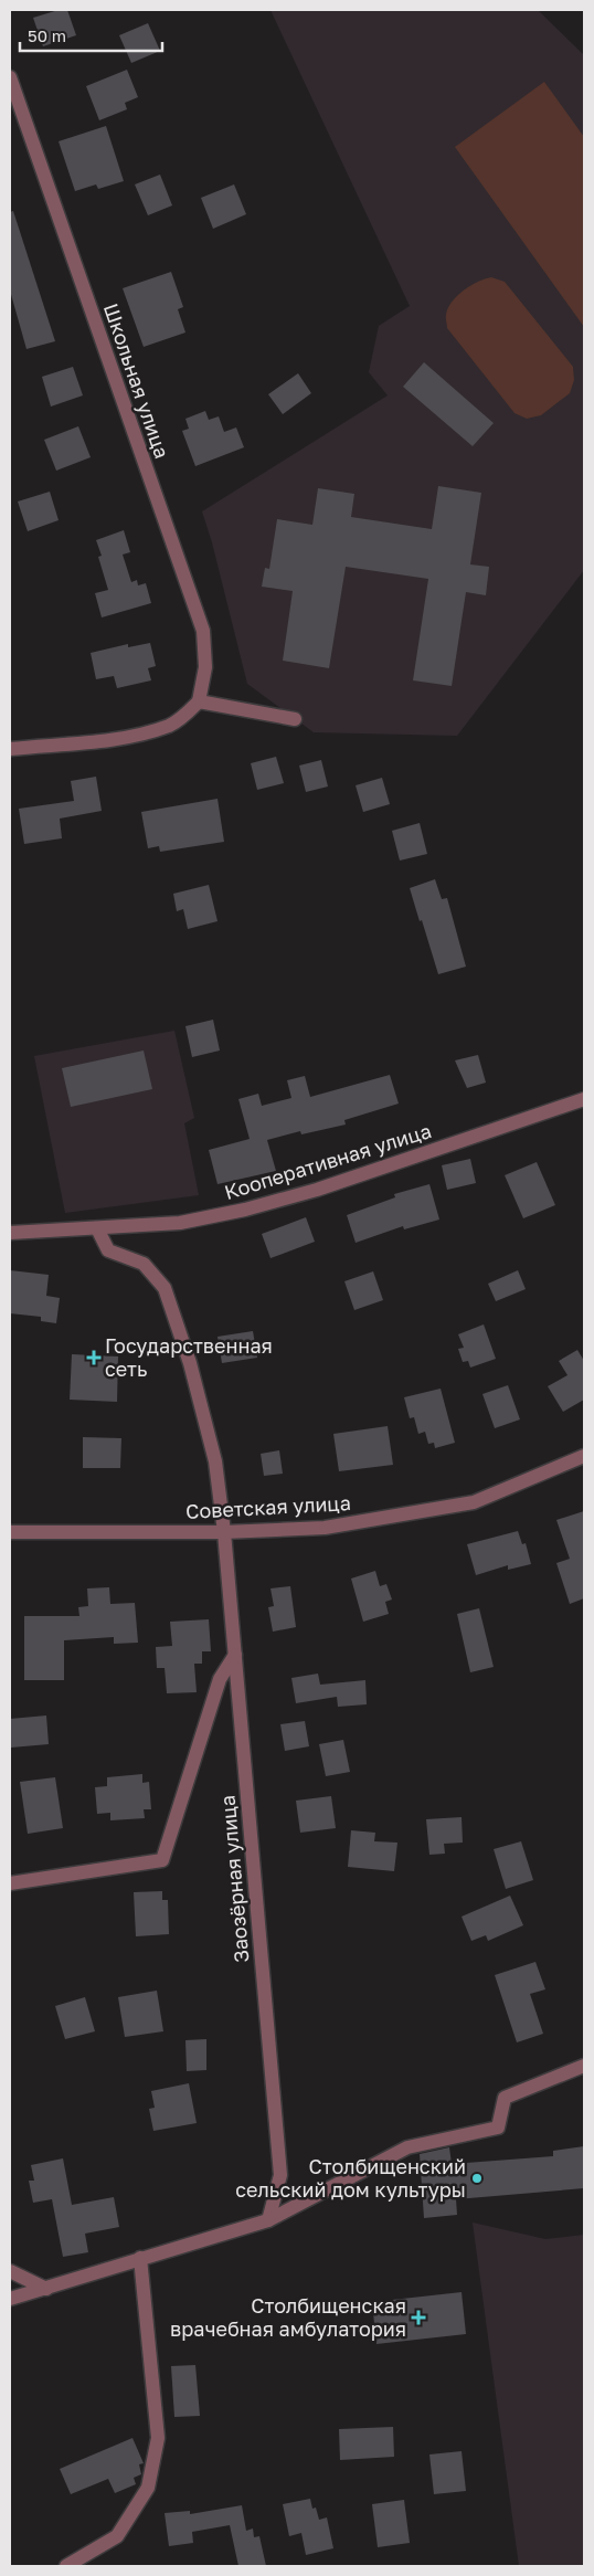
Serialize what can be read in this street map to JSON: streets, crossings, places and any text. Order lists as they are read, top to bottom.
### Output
{
  "streets": {
    "street": [
      "Школьная улица",
      "Кооперативная улица",
      "Советская улица",
      "Заозёрная улица"
    ]
  },
  "crossings": [
    ["Кооперативная улица", "Заозёрная улица"],
    ["Советская улица", "Заозёрная улица"]
  ],
  "places": {
    "health": ["Государственная сеть", "Столбищенская врачебная амбулатория"],
    "other": ["Столбищенский сельский дом культуры"]
  },
  "scale_bar": "50 m"
}
